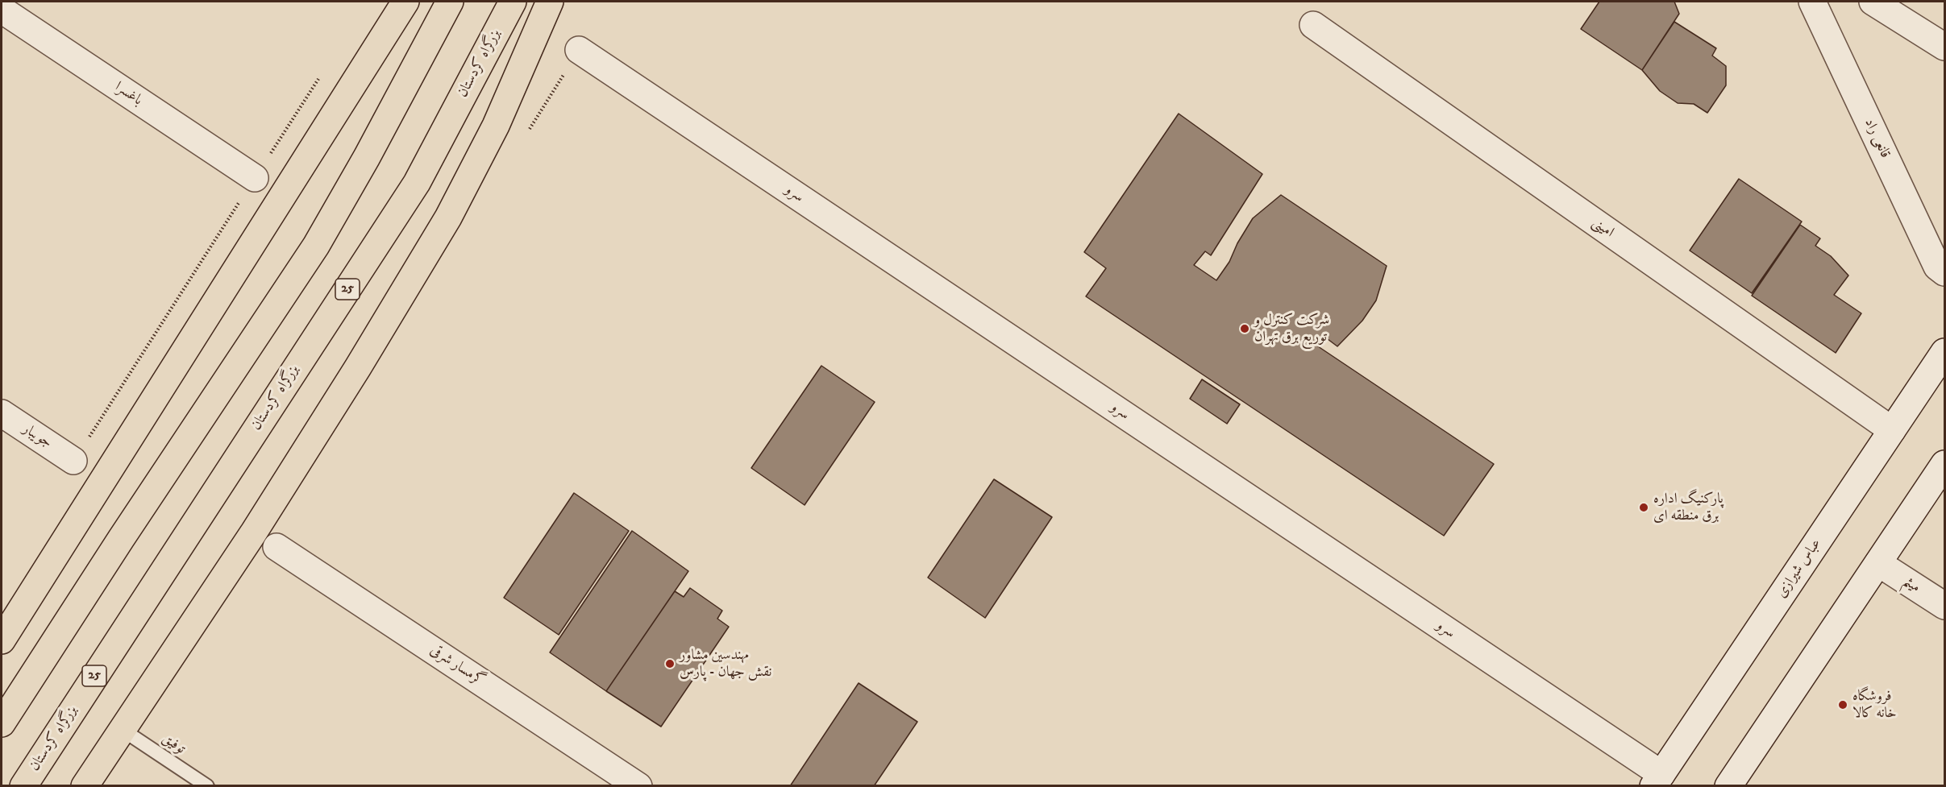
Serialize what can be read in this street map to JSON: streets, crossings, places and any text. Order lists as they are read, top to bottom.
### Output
{
  "streets": {
    "highway": ["بزرگراه کردستان", "25"],
    "street": [
      "باغسرا",
      "قانعی‌ راد",
      "سرو",
      "امینی",
      "جویبار",
      "عباس شیرازی",
      "میثم",
      "گرمسار شرقی"
    ],
    "lane": ["توفیق"]
  },
  "crossings": [
    ["سرو", "عباس شیرازی"],
    ["امینی", "عباس شیرازی"]
  ],
  "places": [
    "شرکت کنترل و توریع برق تهران",
    "پارکنیگ اداره برق منطقه ای",
    "مهندسین مشاور نقش جهان - پارس",
    "فروشگاه خانه کالا"
  ]
}
